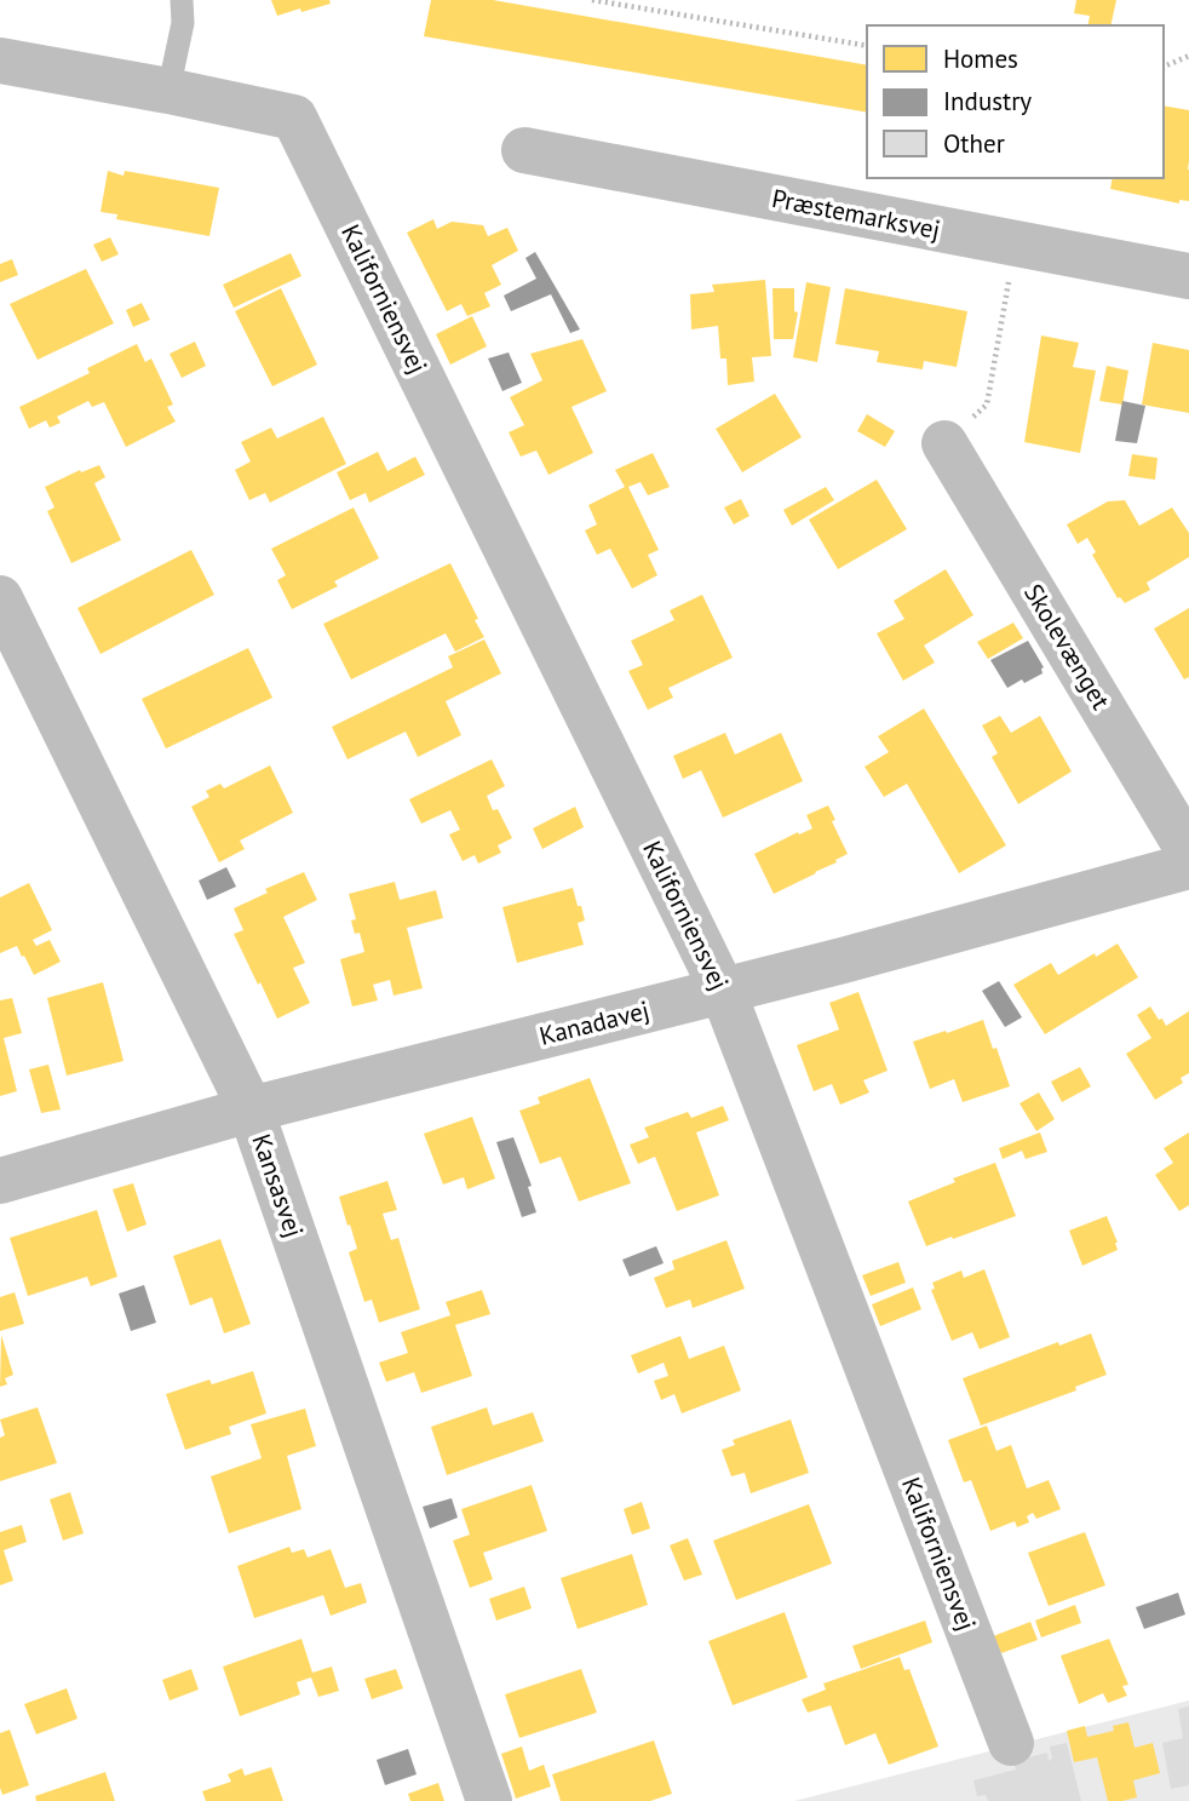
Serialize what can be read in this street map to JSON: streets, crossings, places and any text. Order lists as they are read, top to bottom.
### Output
{
  "streets": {
    "street": [
      "Præstemarksvej",
      "Kaliforniensvej",
      "Skolevænget",
      "Kanadavej",
      "Kansasvej"
    ]
  },
  "crossings": [
    ["Kaliforniensvej", "Kanadavej"],
    ["Kanadavej", "Kansasvej"]
  ],
  "legend": ["Homes", "Industry", "Other"]
}
